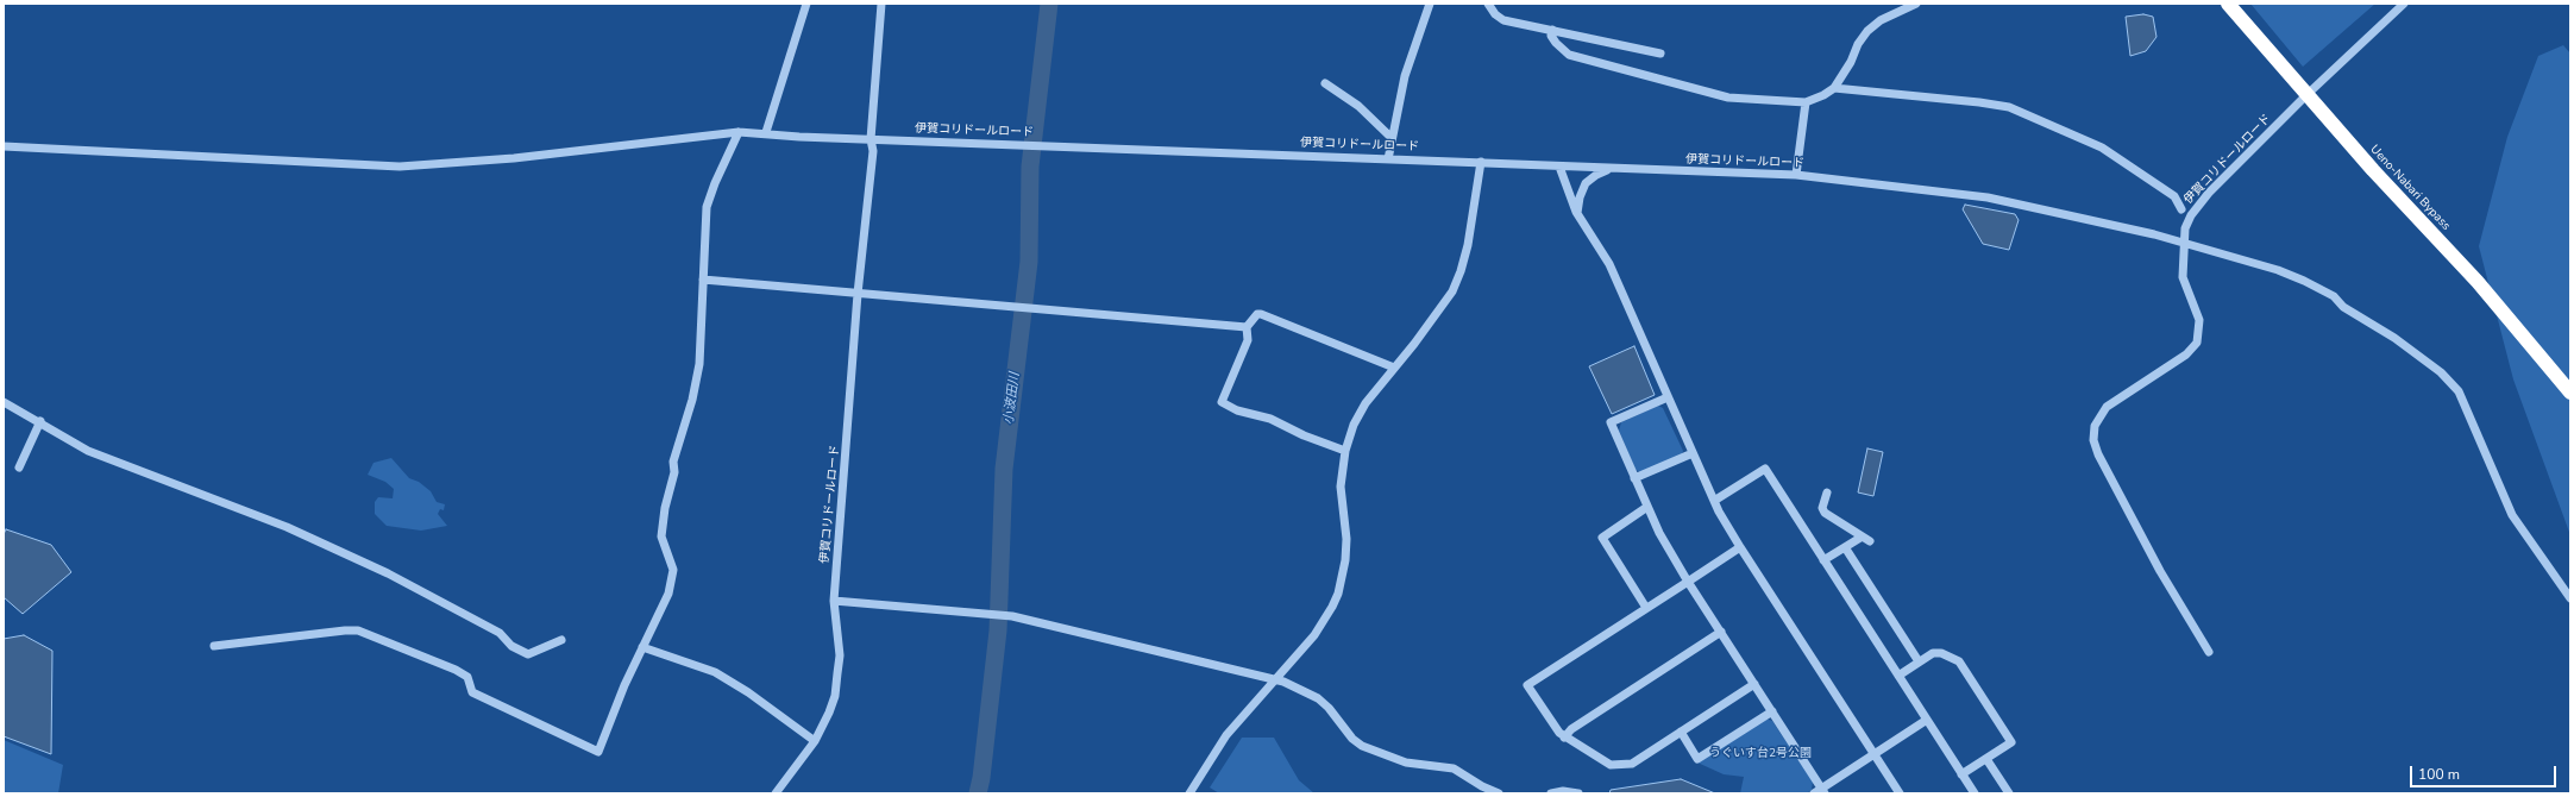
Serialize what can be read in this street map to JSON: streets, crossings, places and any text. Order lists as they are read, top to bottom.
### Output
{
  "streets": {
    "highway": ["Ueno-Nabari Bypass"],
    "street": ["伊賀コリドールロード"]
  },
  "crossings": [
    ["伊賀コリドールロード", "Ueno-Nabari Bypass"]
  ],
  "water": ["小波田川"],
  "parks": ["うぐいす台2号公園"],
  "scale_bar": "100 m"
}
